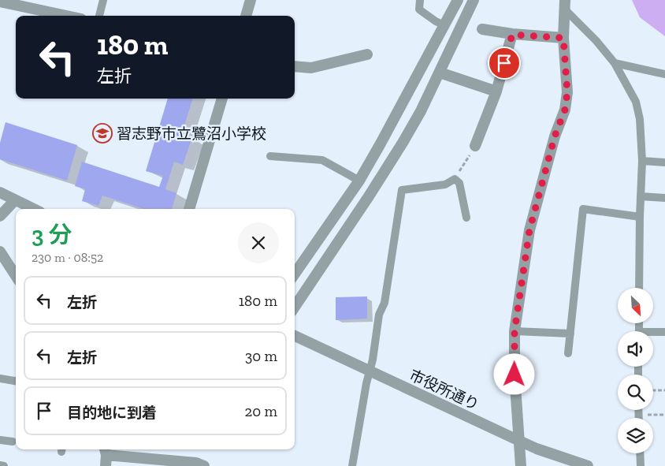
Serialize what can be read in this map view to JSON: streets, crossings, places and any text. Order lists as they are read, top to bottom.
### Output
{
  "streets": {
    "street": ["市役所通り"]
  },
  "places": {
    "school or university": ["習志野市立鷺沼小学校"]
  },
  "north": "bottom right",
  "page": {
    "turn": ["180 m", "左折"],
    "heading": ["3 分", "230 m · 08:52"],
    "list": [
      {
        "name": "左折",
        "value": "180 m"
      },
      {
        "name": "左折",
        "value": "30 m"
      },
      {
        "name": "目的地に到着",
        "value": "20 m"
      }
    ]
  }
}
